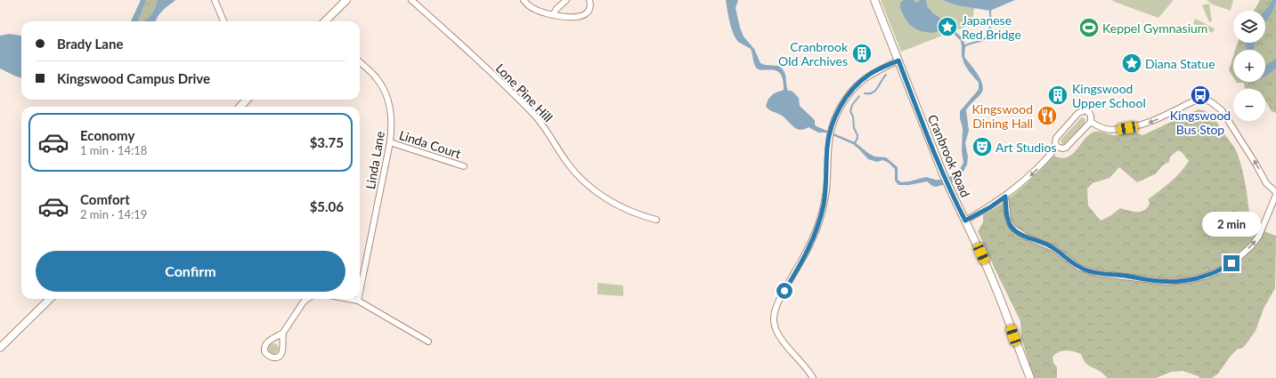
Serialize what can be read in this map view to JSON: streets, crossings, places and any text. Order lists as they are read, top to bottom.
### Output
{
  "streets": {
    "street": [
      "Lone Pine Hill",
      "Linda Court",
      "Cranbrook Road",
      "Linda Lane"
    ]
  },
  "crossings": [
    ["Linda Court", "Linda Lane"]
  ],
  "places": {
    "place": ["Japanese Red Bridge", "Diana Statue"],
    "sports": ["Keppel Gymnasium"],
    "building": ["Cranbrook Old Archives", "Kingswood Upper School"],
    "bus stop": ["Kingswood Bus Stop"],
    "restaurant": ["Kingswood Dining Hall"],
    "theatre": ["Art Studios"]
  },
  "page": {
    "map_buttons": ["+", "−"],
    "banner": ["Brady Lane", "Kingswood Campus Drive"],
    "list": [
      {
        "name": "Economy",
        "note": "1 min · 14:18",
        "value": "$3.75"
      },
      {
        "name": "Comfort",
        "note": "2 min · 14:19",
        "value": "$5.06"
      }
    ],
    "bubble": "2 min",
    "buttons": "Confirm"
  }
}
